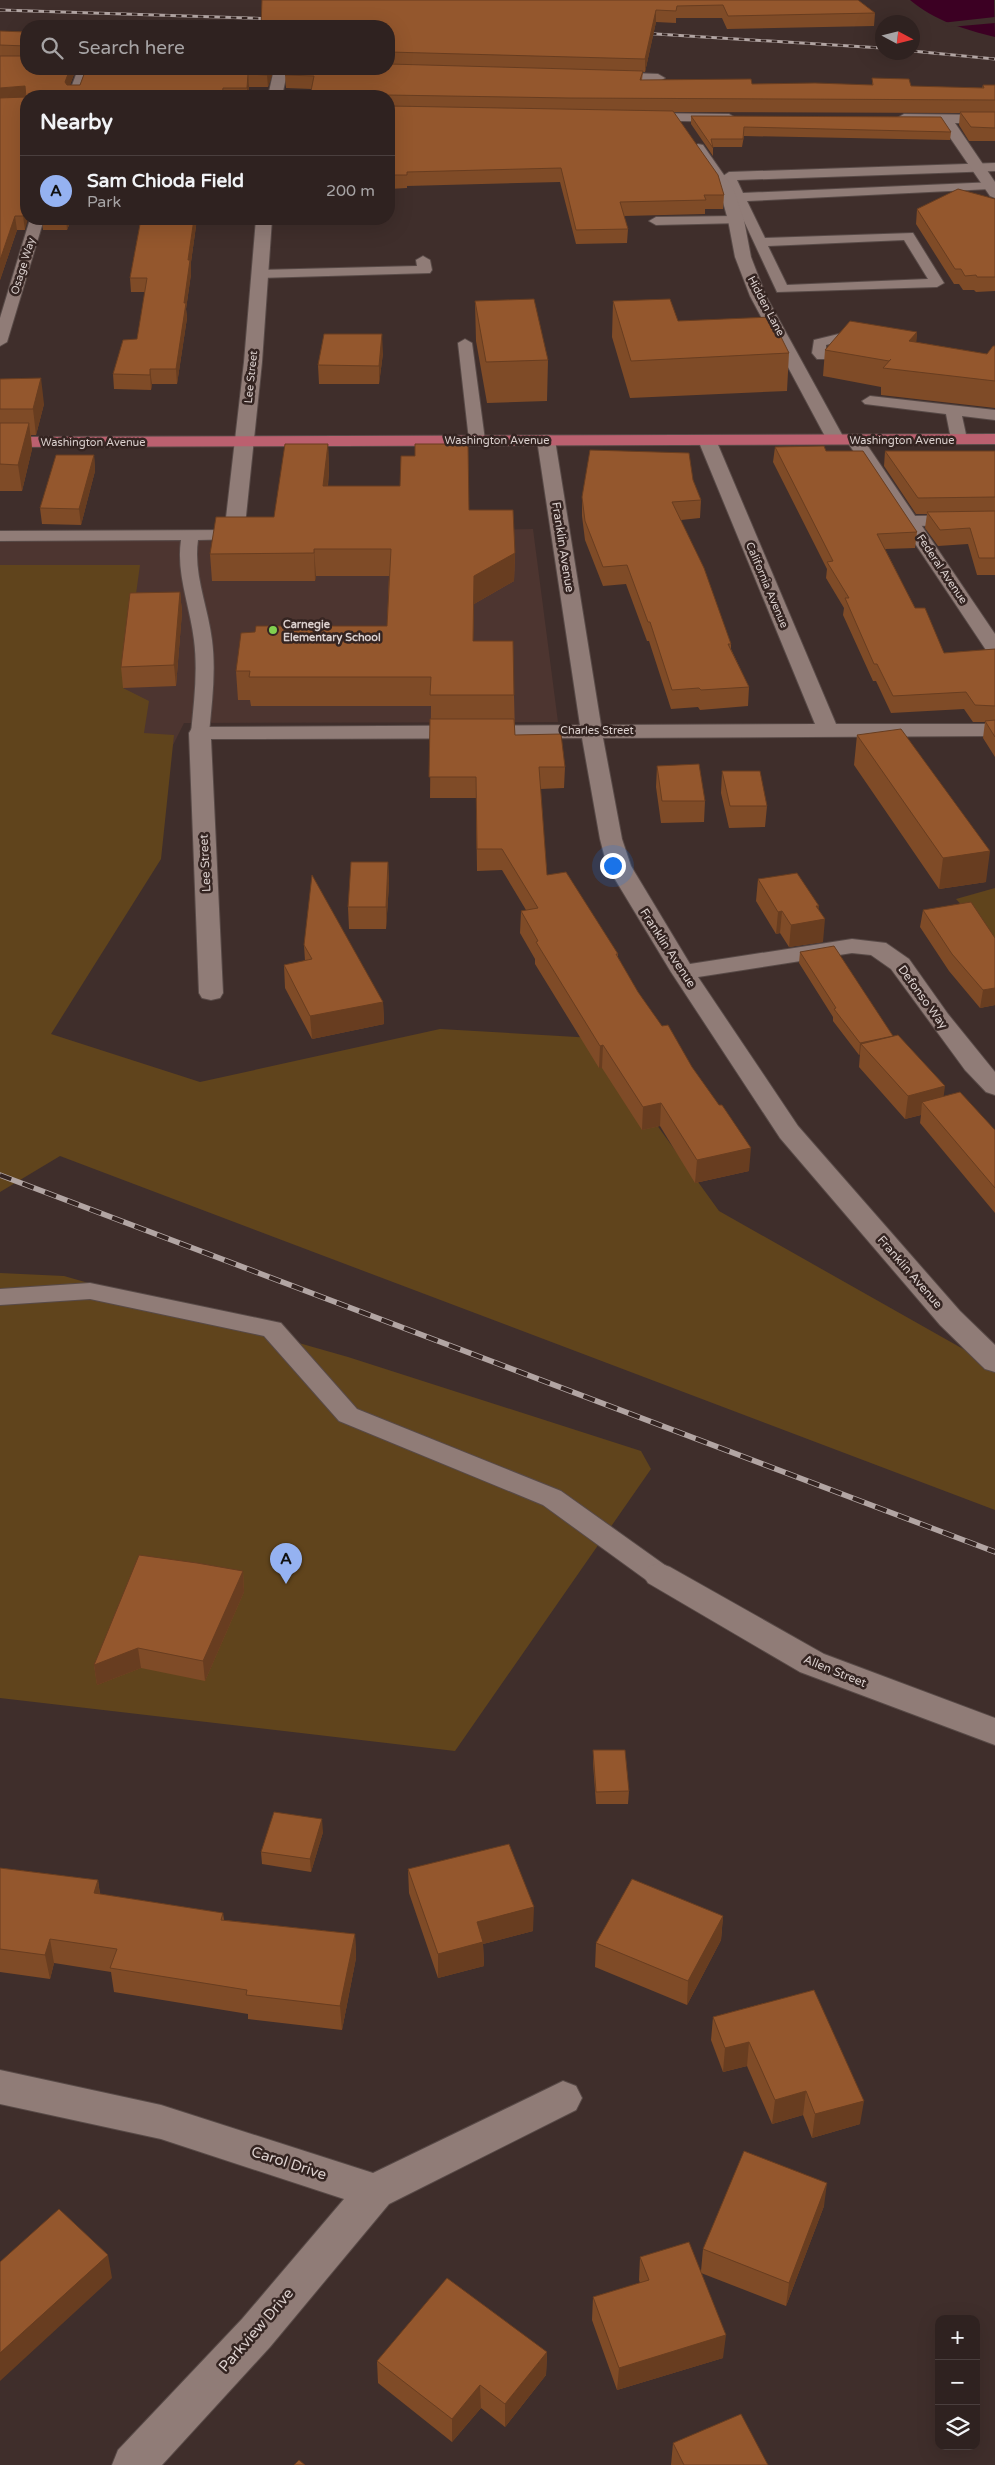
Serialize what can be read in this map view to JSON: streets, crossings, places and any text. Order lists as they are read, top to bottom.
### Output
{
  "streets": {
    "main road": ["Washington Avenue"],
    "street": [
      "Hidden Lane",
      "Lee Street",
      "Franklin Avenue",
      "Federal Avenue",
      "California Avenue",
      "Charles Street",
      "Defonso Way",
      "Allen Street",
      "Carol Drive",
      "Parkview Drive"
    ],
    "lane": ["Osage Way"]
  },
  "crossings": [
    ["Hidden Lane", "Washington Avenue"],
    ["Hidden Lane", "Federal Avenue"],
    ["Lee Street", "Washington Avenue"],
    ["Lee Street", "Charles Street"],
    ["Washington Avenue", "Franklin Avenue"],
    ["Washington Avenue", "Federal Avenue"],
    ["Washington Avenue", "California Avenue"],
    ["Franklin Avenue", "Charles Street"],
    ["Franklin Avenue", "Defonso Way"],
    ["California Avenue", "Charles Street"],
    ["Carol Drive", "Parkview Drive"]
  ],
  "places": ["Carnegie Elementary School"],
  "north": "right",
  "page": {
    "search": "Search here",
    "heading": "Nearby",
    "list": [
      {
        "mark": "A",
        "name": "Sam Chioda Field",
        "note": "Park",
        "value": "200 m"
      }
    ],
    "pins": "A",
    "map_buttons": ["+", "−"]
  }
}
